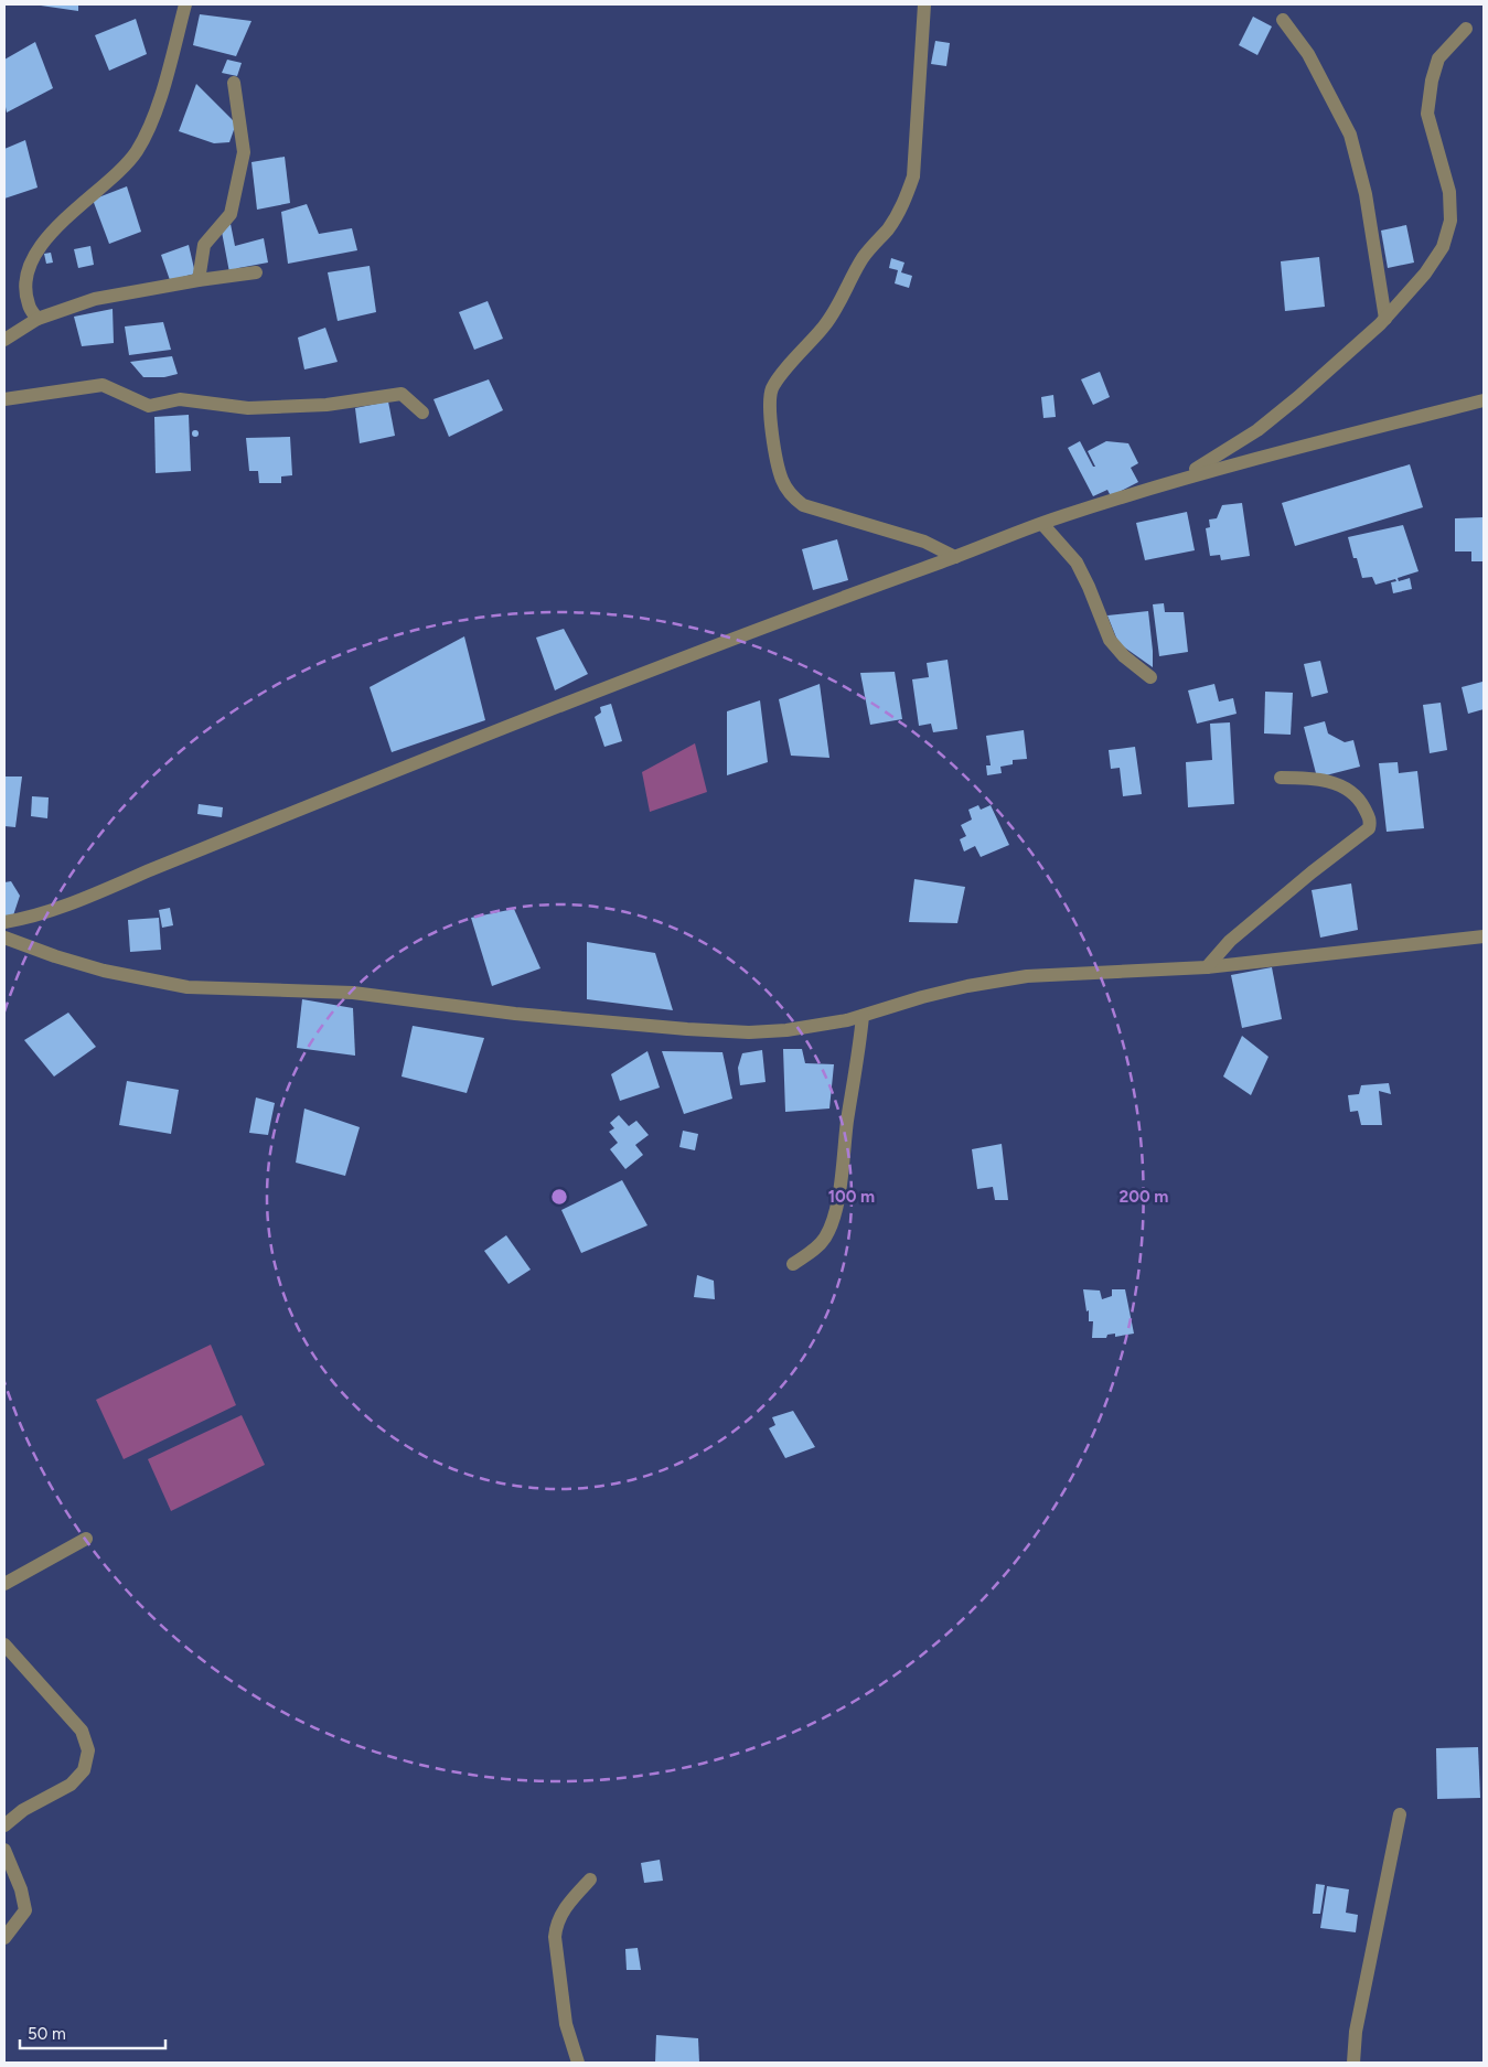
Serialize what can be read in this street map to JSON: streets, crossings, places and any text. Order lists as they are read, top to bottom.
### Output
{
  "scale_bar": "50 m",
  "rings": ["100 m", "200 m"]
}
